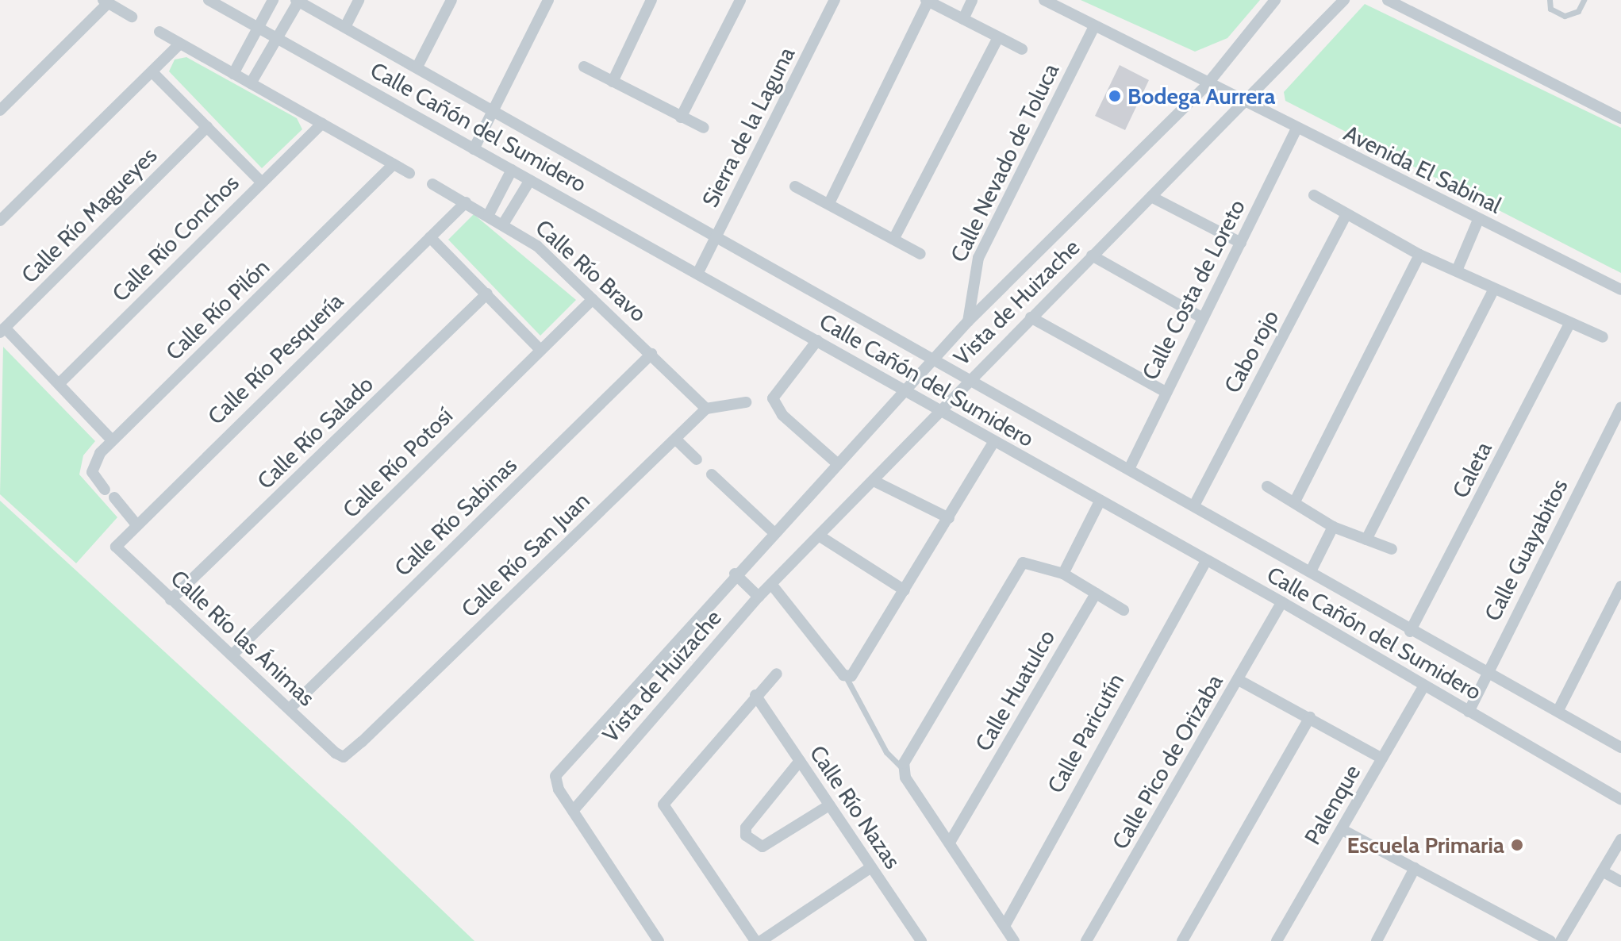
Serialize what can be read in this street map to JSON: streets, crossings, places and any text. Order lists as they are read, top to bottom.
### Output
{
  "streets": {
    "street": [
      "Calle Cañón del Sumidero",
      "Sierra de la Laguna",
      "Calle Nevado de Toluca",
      "Avenida El Sabinal",
      "Calle Río Magueyes",
      "Calle Río Conchos",
      "Calle Río Bravo",
      "Calle Costa de Loreto",
      "Vista de Huizache",
      "Calle Río Pilón",
      "Cabo rojo",
      "Calle Río Pesquería",
      "Calle Río Salado",
      "Calle Río Potosí",
      "Caleta",
      "Calle Río Sabinas",
      "Calle Guayabitos",
      "Calle Río San Juan",
      "Calle Río las Ánimas",
      "Calle Huatulco",
      "Calle Paricutín",
      "Calle Pico de Orizaba",
      "Palenque",
      "Calle Río Nazas"
    ]
  },
  "crossings": [
    ["Calle Cañón del Sumidero", "Sierra de la Laguna"],
    ["Calle Cañón del Sumidero", "Calle Costa de Loreto"],
    ["Calle Cañón del Sumidero", "Vista de Huizache"],
    ["Calle Cañón del Sumidero", "Cabo rojo"],
    ["Calle Cañón del Sumidero", "Caleta"],
    ["Calle Cañón del Sumidero", "Calle Guayabitos"],
    ["Calle Cañón del Sumidero", "Calle Paricutín"],
    ["Calle Cañón del Sumidero", "Calle Pico de Orizaba"],
    ["Calle Cañón del Sumidero", "Palenque"],
    ["Calle Nevado de Toluca", "Vista de Huizache"],
    ["Avenida El Sabinal", "Calle Costa de Loreto"],
    ["Avenida El Sabinal", "Vista de Huizache"],
    ["Calle Río Bravo", "Calle Río Pesquería"],
    ["Calle Río Bravo", "Calle Río Potosí"],
    ["Calle Río Bravo", "Calle Río Sabinas"],
    ["Calle Río Bravo", "Calle Río San Juan"],
    ["Calle Río Pesquería", "Calle Río las Ánimas"],
    ["Calle Río Salado", "Calle Río las Ánimas"],
    ["Calle Río Potosí", "Calle Río las Ánimas"],
    ["Calle Río Sabinas", "Calle Río las Ánimas"],
    ["Calle Río San Juan", "Calle Río las Ánimas"]
  ],
  "places": ["Bodega Aurrera", "Escuela Primaria"]
}
